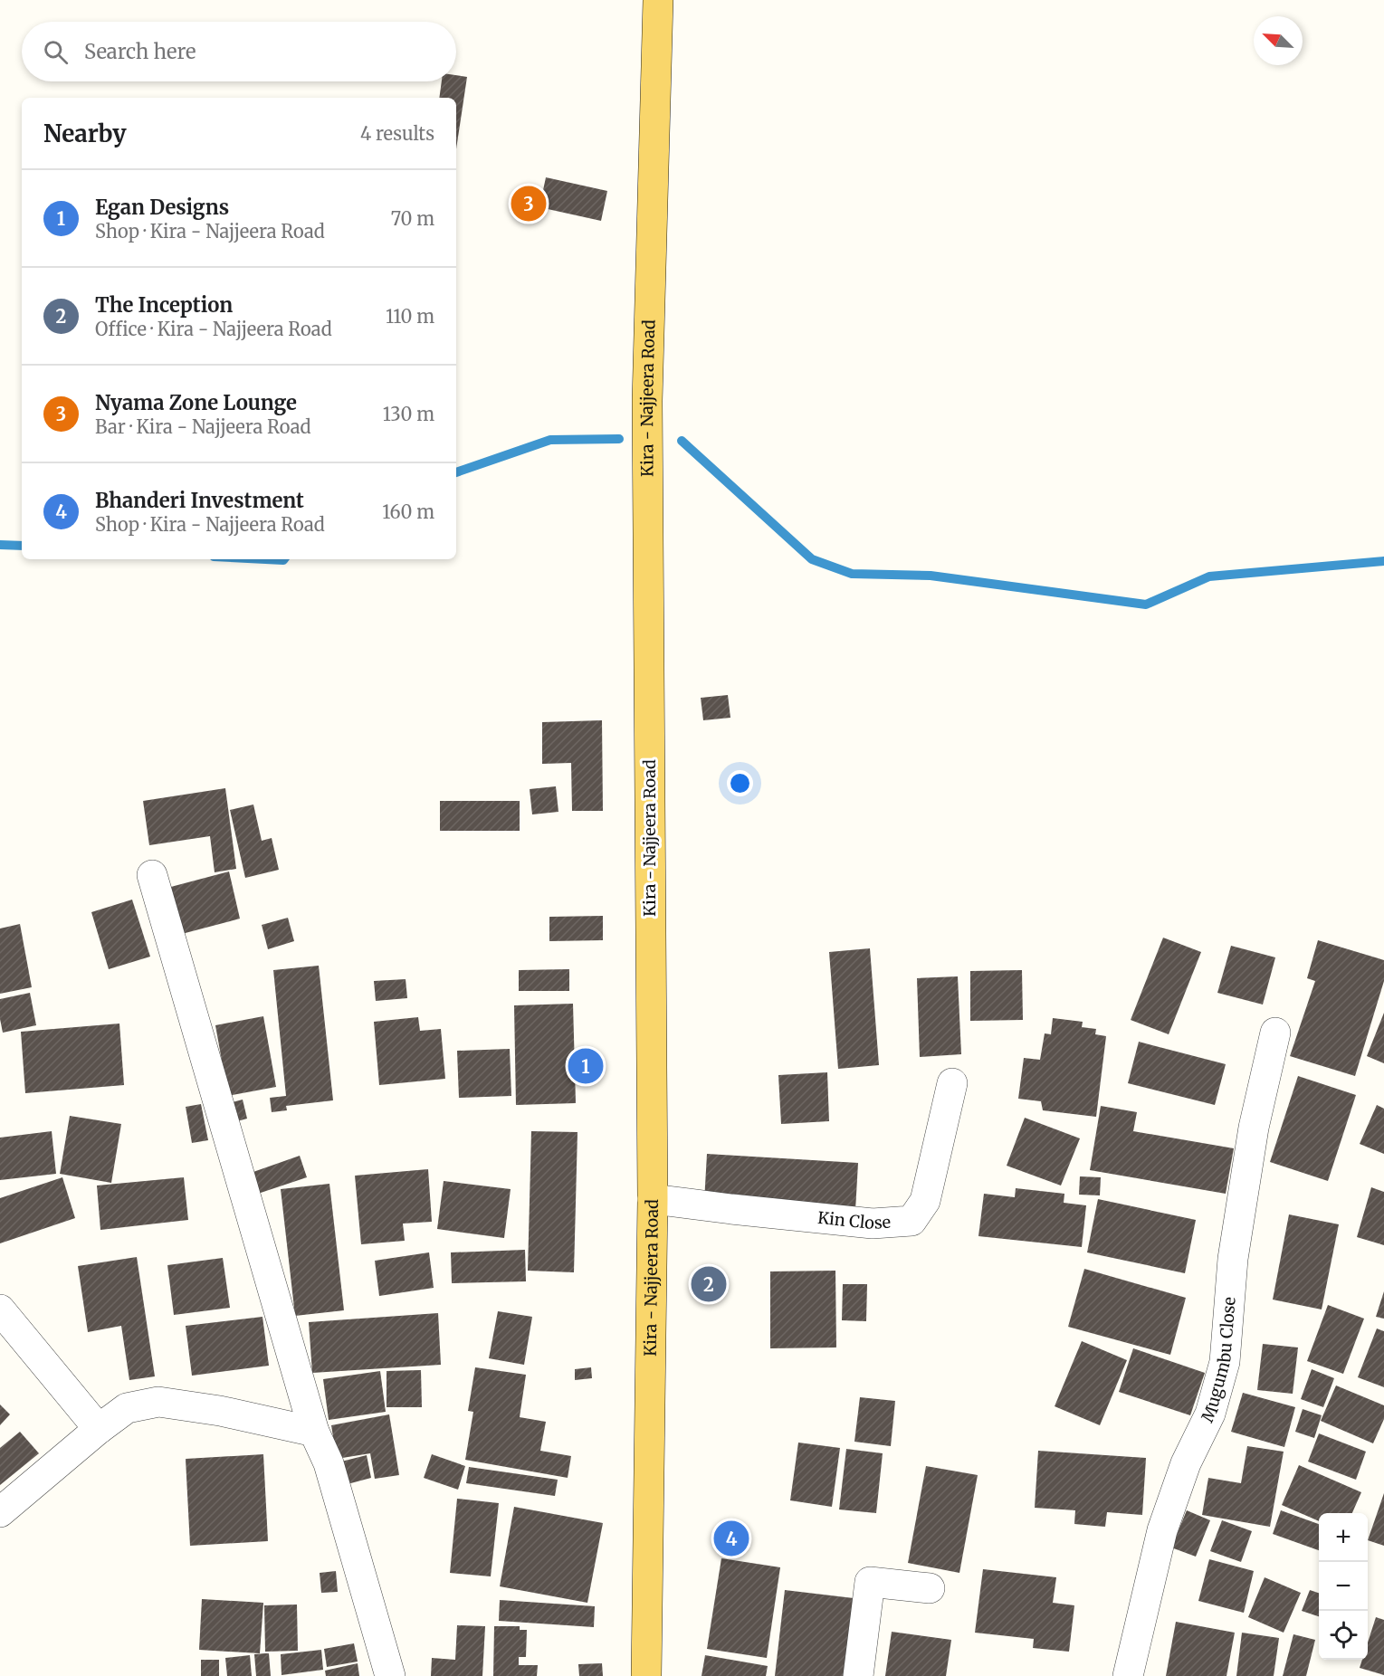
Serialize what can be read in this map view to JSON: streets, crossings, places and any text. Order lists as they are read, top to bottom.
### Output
{
  "streets": {
    "main road": ["Kira - Najjeera Road"],
    "street": ["Kin Close", "Mugumbu Close"]
  },
  "crossings": [
    ["Kira - Najjeera Road", "Kin Close"]
  ],
  "north": "top left",
  "page": {
    "search": "Search here",
    "heading": ["Nearby", "4 results"],
    "list": [
      {
        "mark": "1",
        "name": "Egan Designs",
        "note": "Shop · Kira - Najjeera Road",
        "value": "70 m"
      },
      {
        "mark": "2",
        "name": "The Inception",
        "note": "Office · Kira - Najjeera Road",
        "value": "110 m"
      },
      {
        "mark": "3",
        "name": "Nyama Zone Lounge",
        "note": "Bar · Kira - Najjeera Road",
        "value": "130 m"
      },
      {
        "mark": "4",
        "name": "Bhanderi Investment",
        "note": "Shop · Kira - Najjeera Road",
        "value": "160 m"
      }
    ],
    "pins": [
      "3",
      "1",
      "2",
      "4"
    ],
    "map_buttons": ["+", "−"]
  }
}
